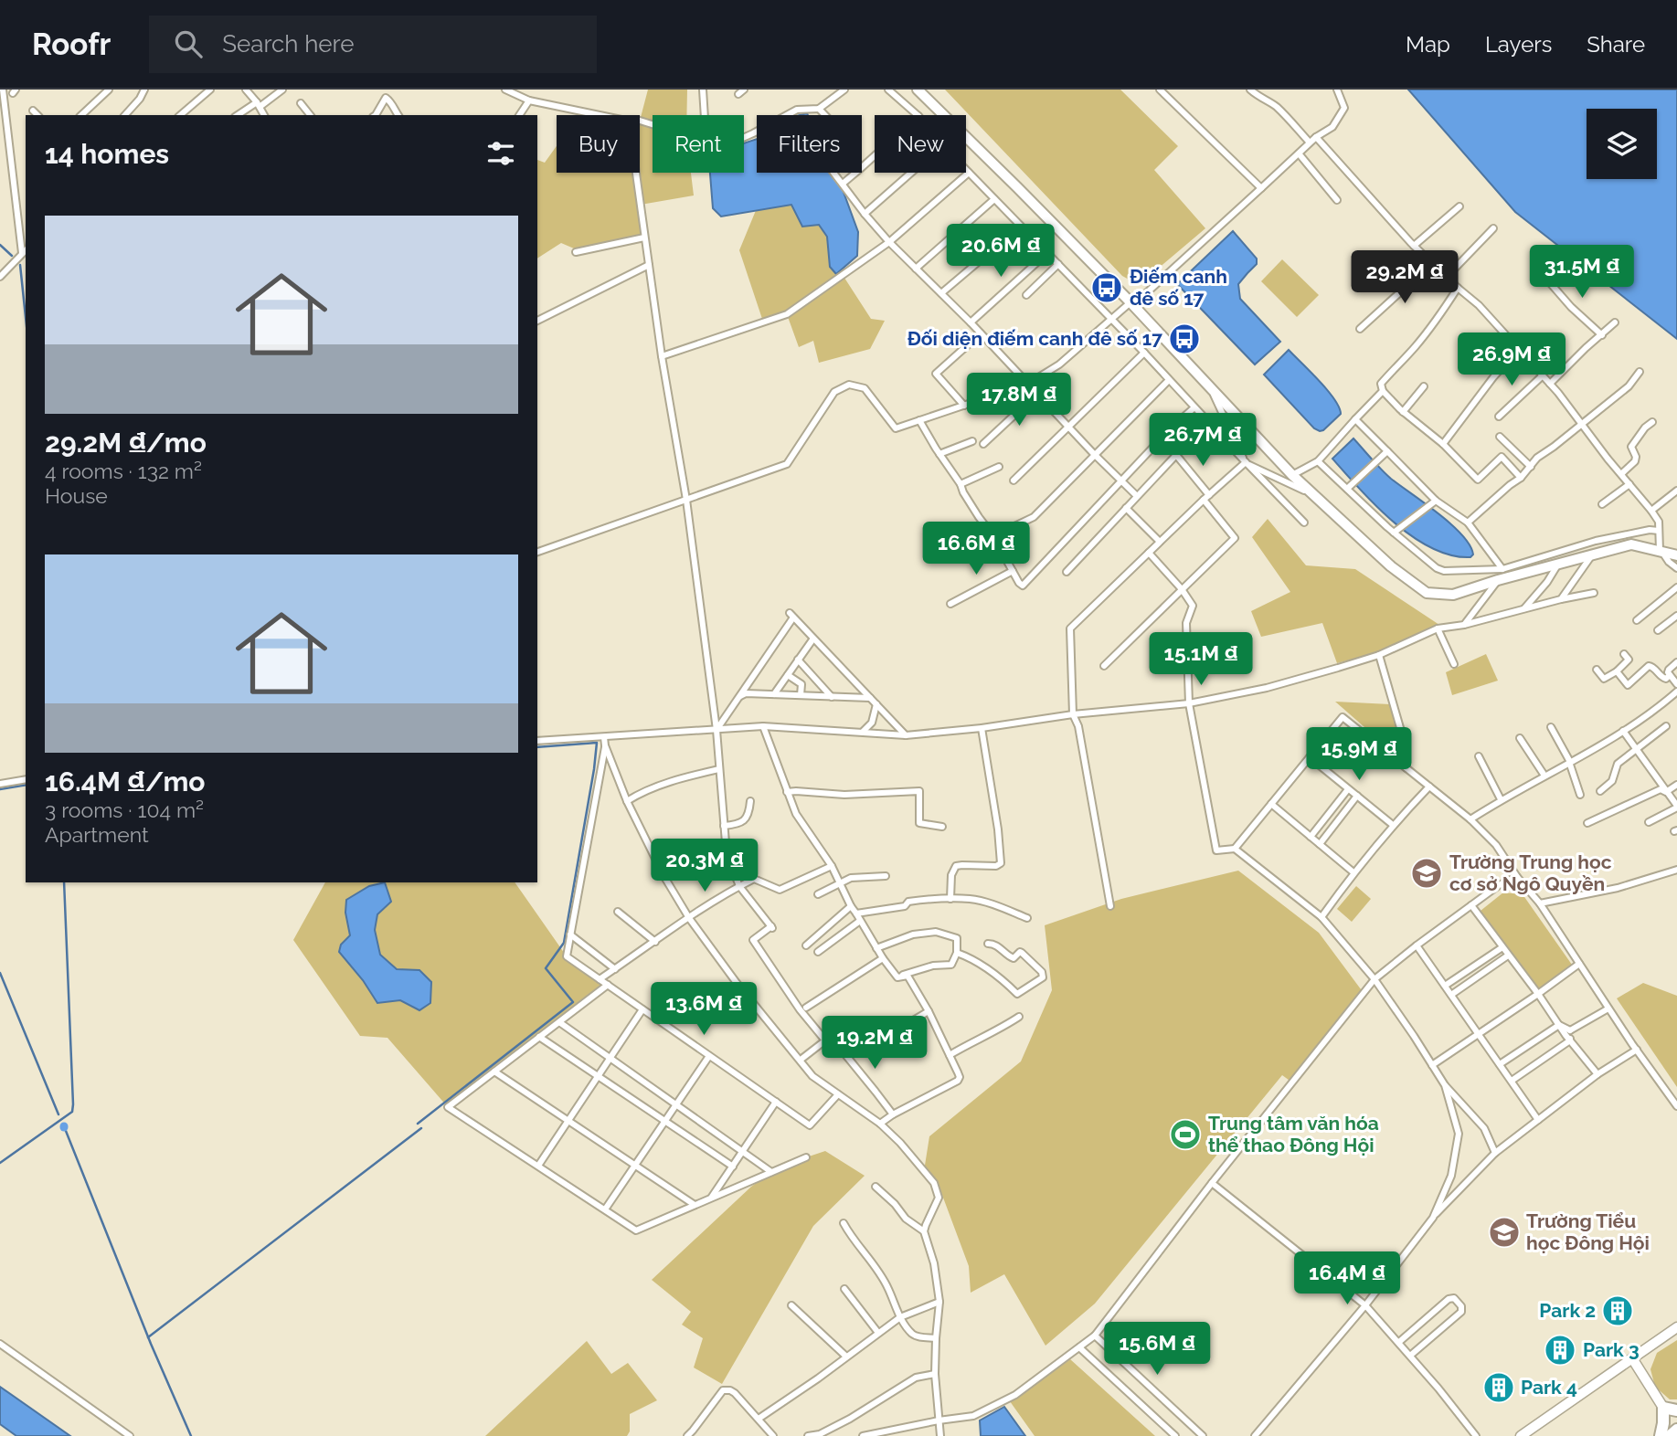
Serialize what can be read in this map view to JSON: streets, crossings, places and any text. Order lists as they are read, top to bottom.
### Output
{
  "places": {
    "bus stop": ["Điếm canh đê số 17", "Đối diện điếm canh đê số 17"],
    "school or university": ["Trường Trung học cơ sở Ngô Quyền", "Trường Tiểu học Đông Hội"],
    "sports": ["Trung tâm văn hóa thể thao Đông Hội"],
    "building": ["Park 2", "Park 3", "Park 4"]
  },
  "page": {
    "header": "Roofr",
    "search": "Search here",
    "nav": ["Map", "Layers", "Share"],
    "chip": [
      "Buy",
      "Rent",
      "Filters",
      "New"
    ],
    "heading": "14 homes",
    "list": [
      {
        "name": "29.2M ₫/mo",
        "note": "4 rooms · 132 m² · House"
      },
      {
        "name": "16.4M ₫/mo",
        "note": "3 rooms · 104 m² · Apartment"
      }
    ],
    "price": [
      "20.6M ₫",
      "31.5M ₫",
      "29.2M ₫",
      "26.9M ₫",
      "17.8M ₫",
      "26.7M ₫",
      "16.6M ₫",
      "15.1M ₫",
      "15.9M ₫",
      "20.3M ₫",
      "13.6M ₫",
      "19.2M ₫",
      "16.4M ₫",
      "15.6M ₫"
    ]
  }
}
